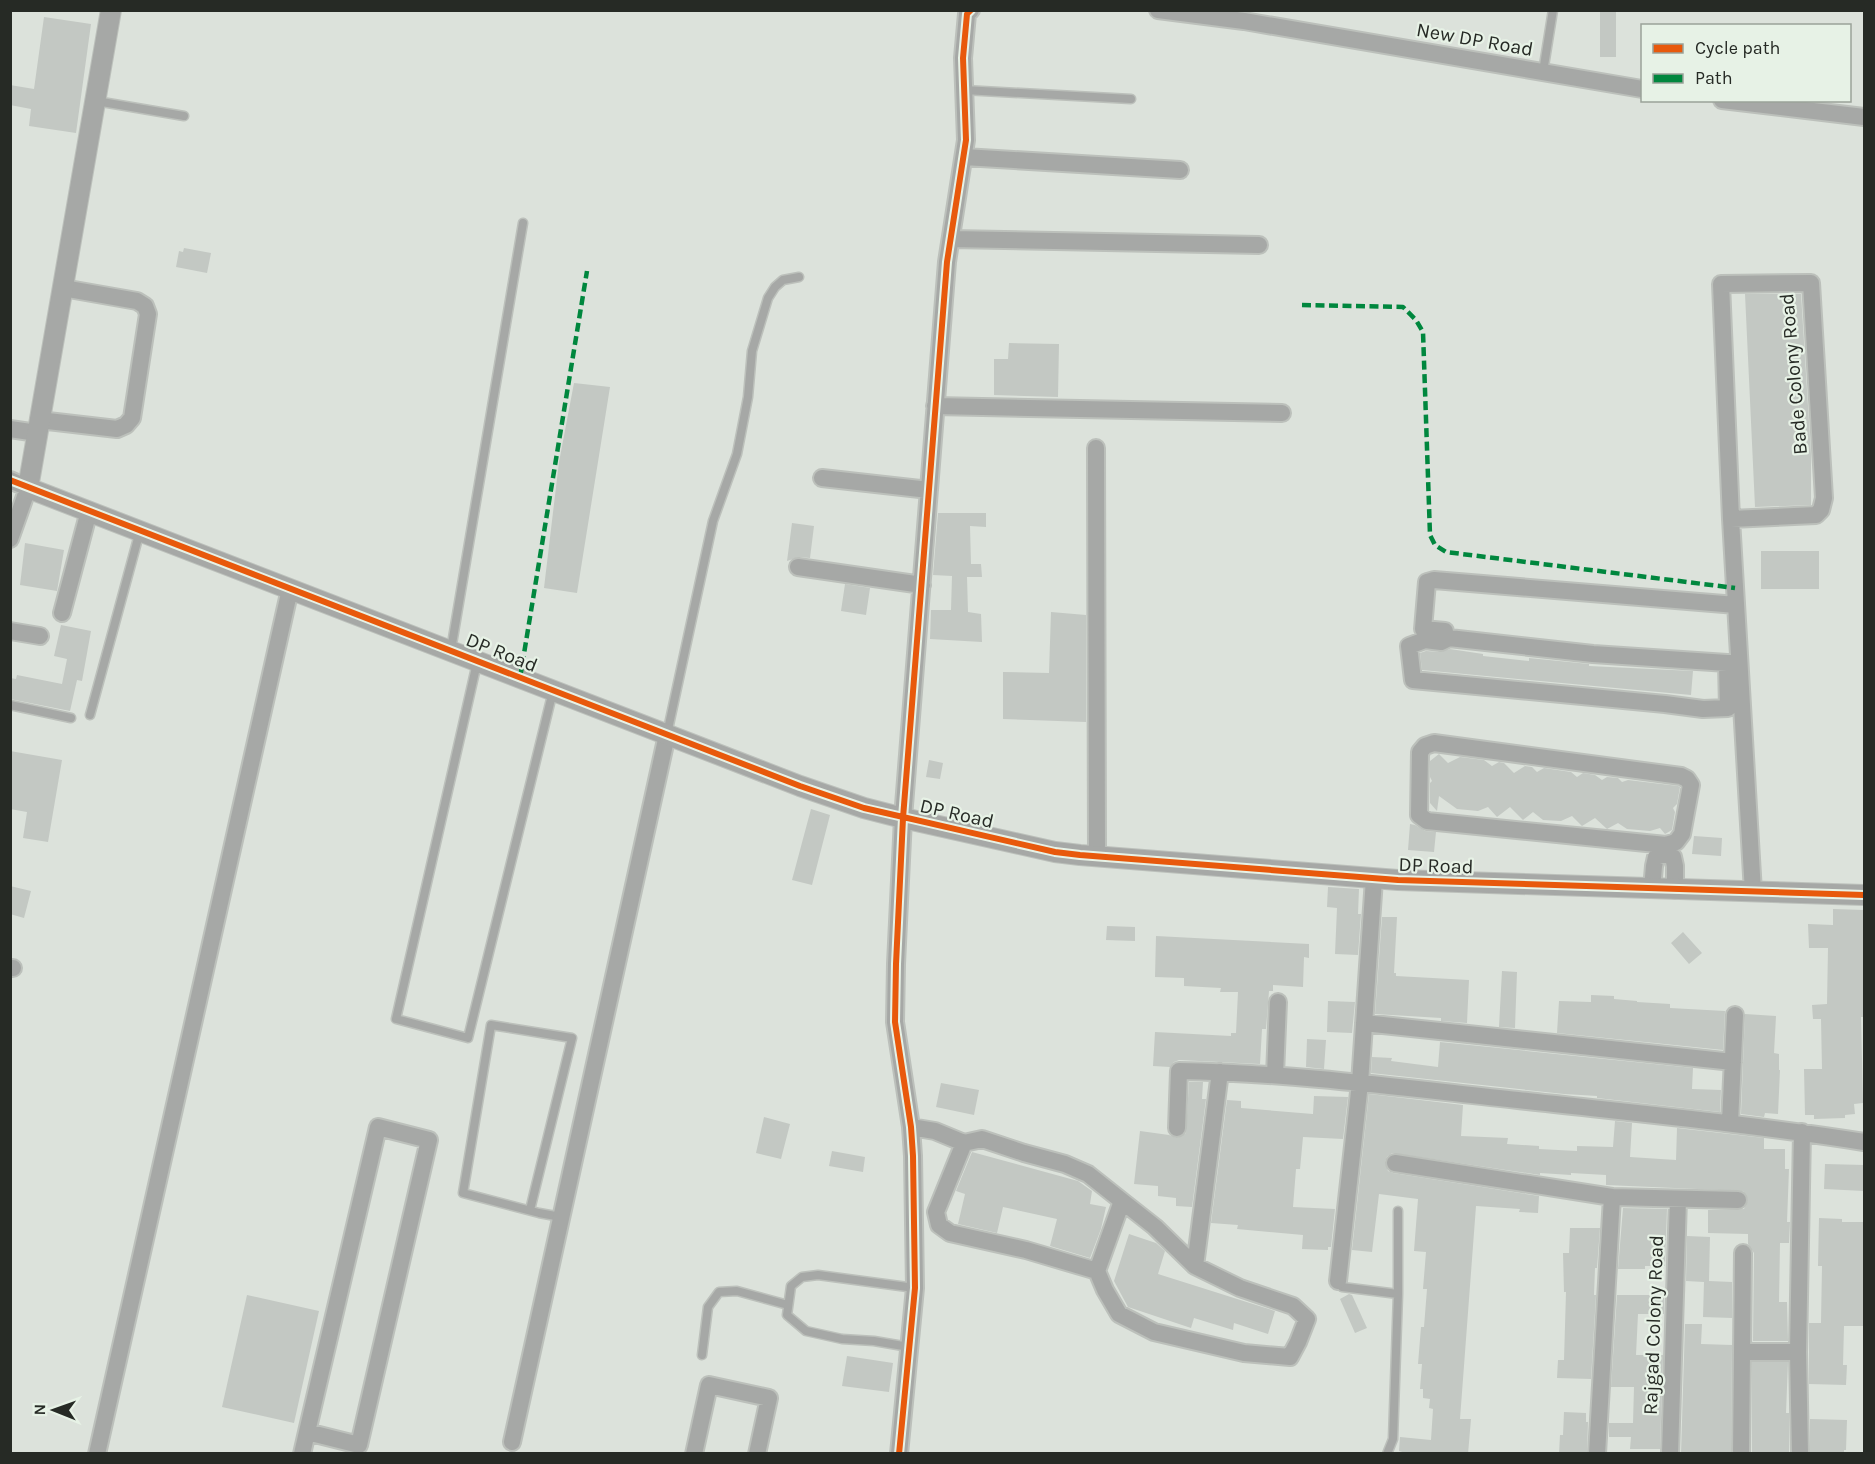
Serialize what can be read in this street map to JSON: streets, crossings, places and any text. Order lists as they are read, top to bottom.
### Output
{
  "streets": {
    "street": [
      "New DP Road",
      "Bade Colony Road",
      "DP Road",
      "Rajgad Colony Road"
    ]
  },
  "crossings": [
    ["Bade Colony Road", "DP Road"]
  ],
  "legend": ["Cycle path", "Path"],
  "north": "left"
}
